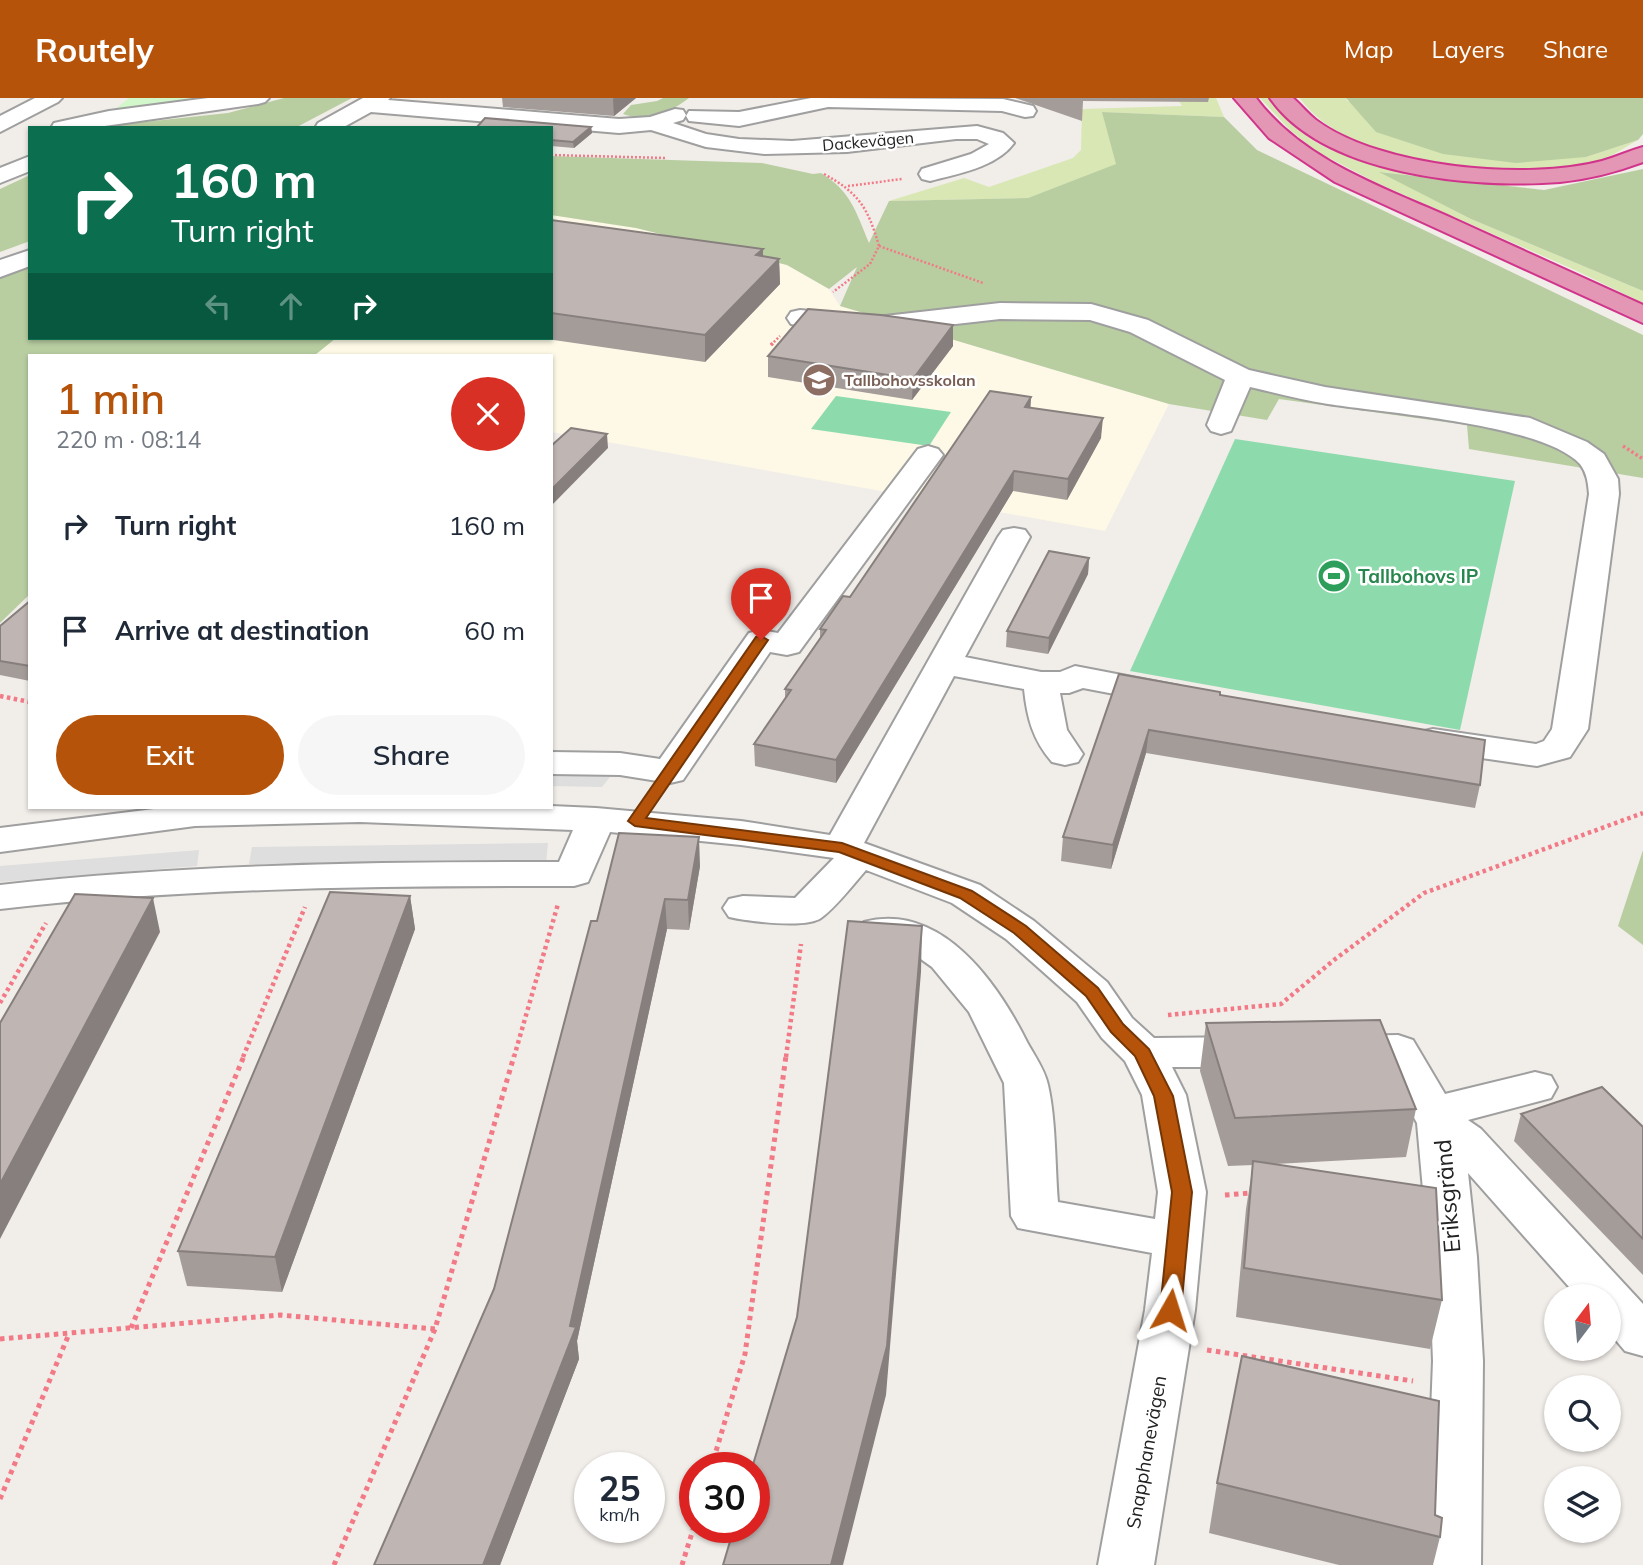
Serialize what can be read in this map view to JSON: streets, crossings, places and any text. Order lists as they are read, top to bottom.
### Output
{
  "streets": {
    "street": ["Dackevägen", "Eriksgränd", "Snapphanevägen"]
  },
  "crossings": [
    ["Eriksgränd", "Snapphanevägen"]
  ],
  "places": {
    "school or university": ["Tallbohovsskolan"],
    "sports": ["Tallbohovs IP"]
  },
  "north": "top",
  "page": {
    "header": "Routely",
    "nav": ["Map", "Layers", "Share"],
    "turn": ["160 m", "Turn right"],
    "heading": ["1 min", "220 m · 08:14"],
    "list": [
      {
        "name": "Turn right",
        "value": "160 m"
      },
      {
        "name": "Arrive at destination",
        "value": "60 m"
      }
    ],
    "buttons": ["Exit", "Share"],
    "speed": "25 km/h",
    "limit": "30"
  }
}
